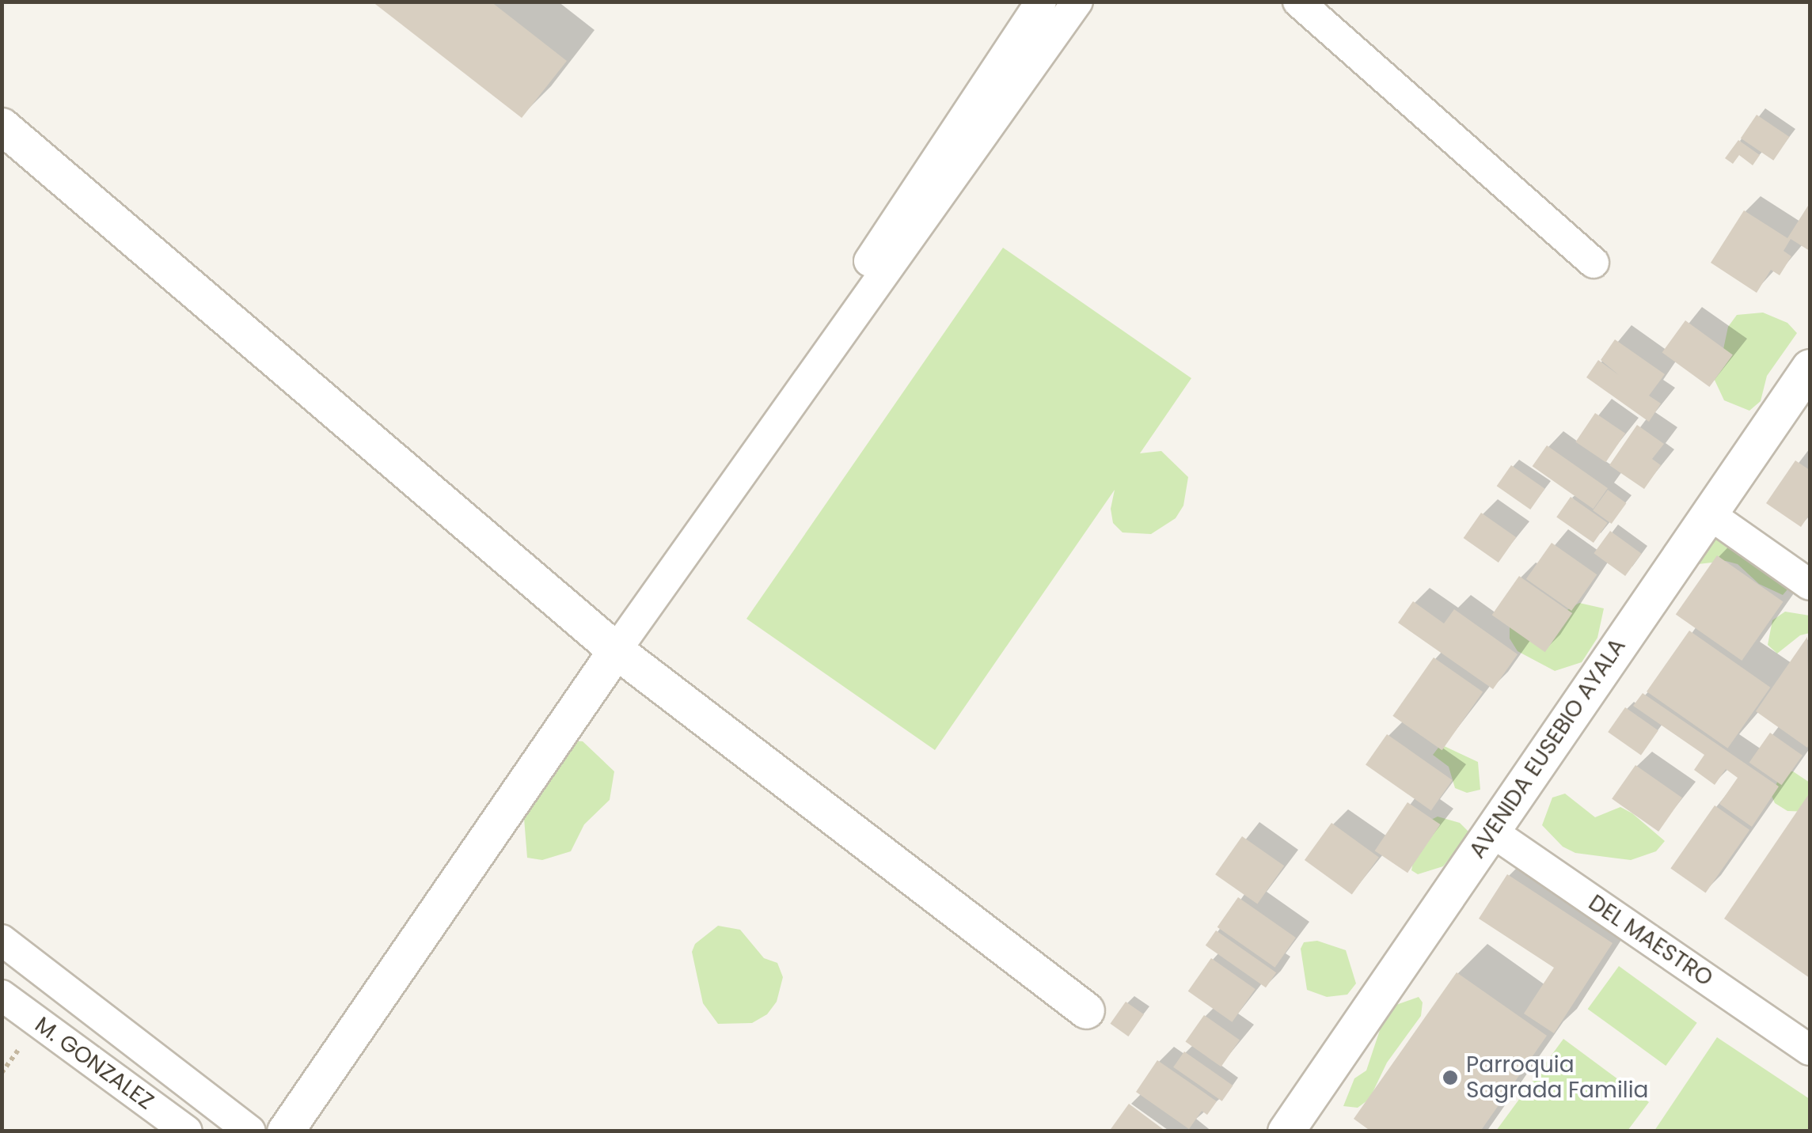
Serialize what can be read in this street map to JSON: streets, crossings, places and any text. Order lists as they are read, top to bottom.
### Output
{
  "streets": {
    "street": ["AVENIDA EUSEBIO AYALA", "DEL MAESTRO", "M. GONZALEZ"]
  },
  "crossings": [
    ["AVENIDA EUSEBIO AYALA", "DEL MAESTRO"]
  ],
  "places": ["Parroquia Sagrada Familia"]
}
